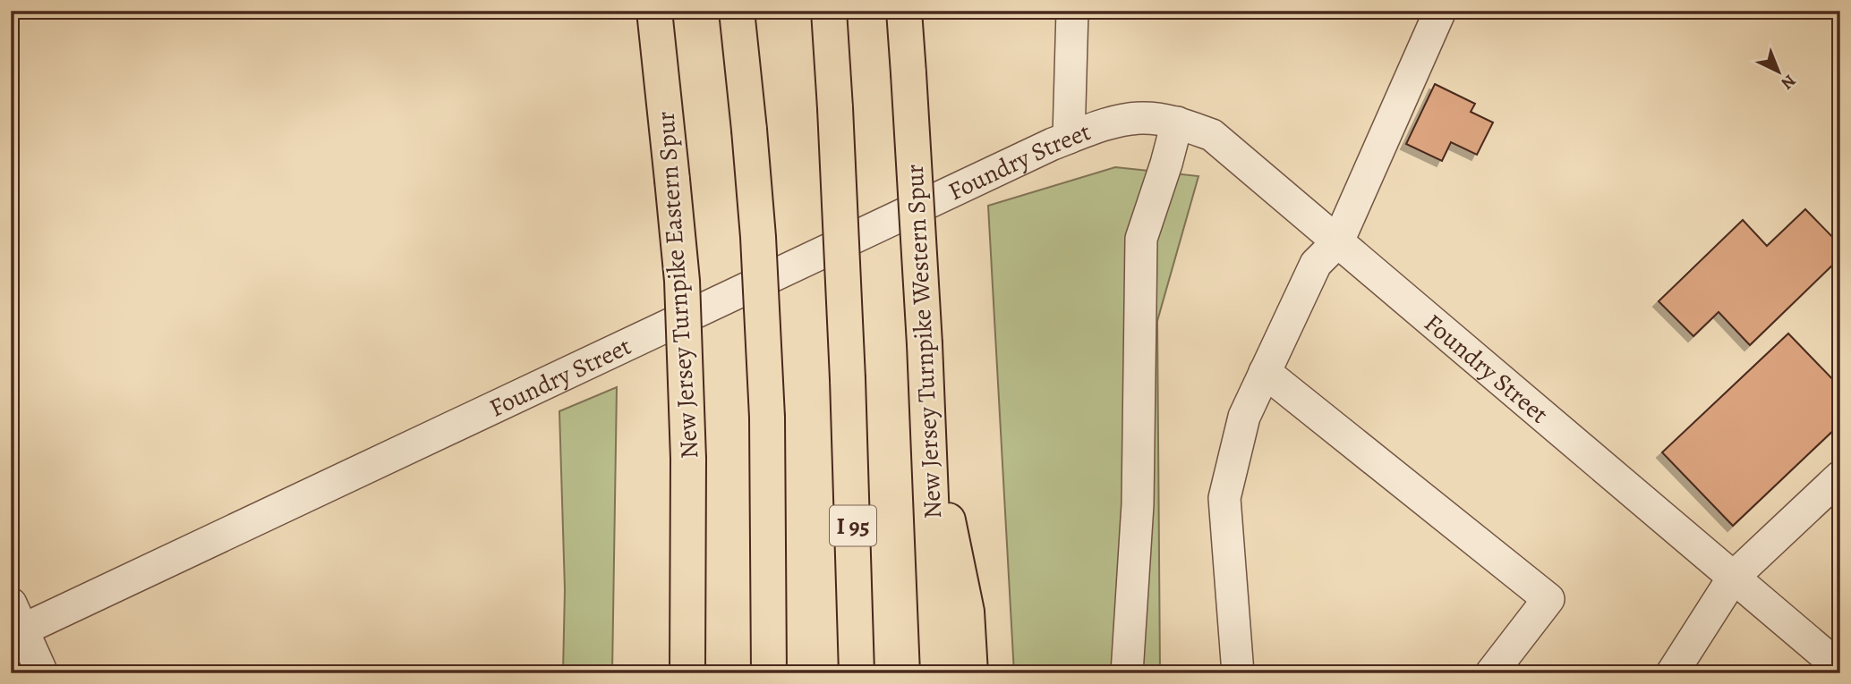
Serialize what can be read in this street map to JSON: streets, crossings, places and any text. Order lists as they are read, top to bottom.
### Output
{
  "streets": {
    "highway": ["New Jersey Turnpike Eastern Spur", "New Jersey Turnpike Western Spur", "I 95"],
    "street": ["Foundry Street"]
  },
  "north": "bottom right"
}
